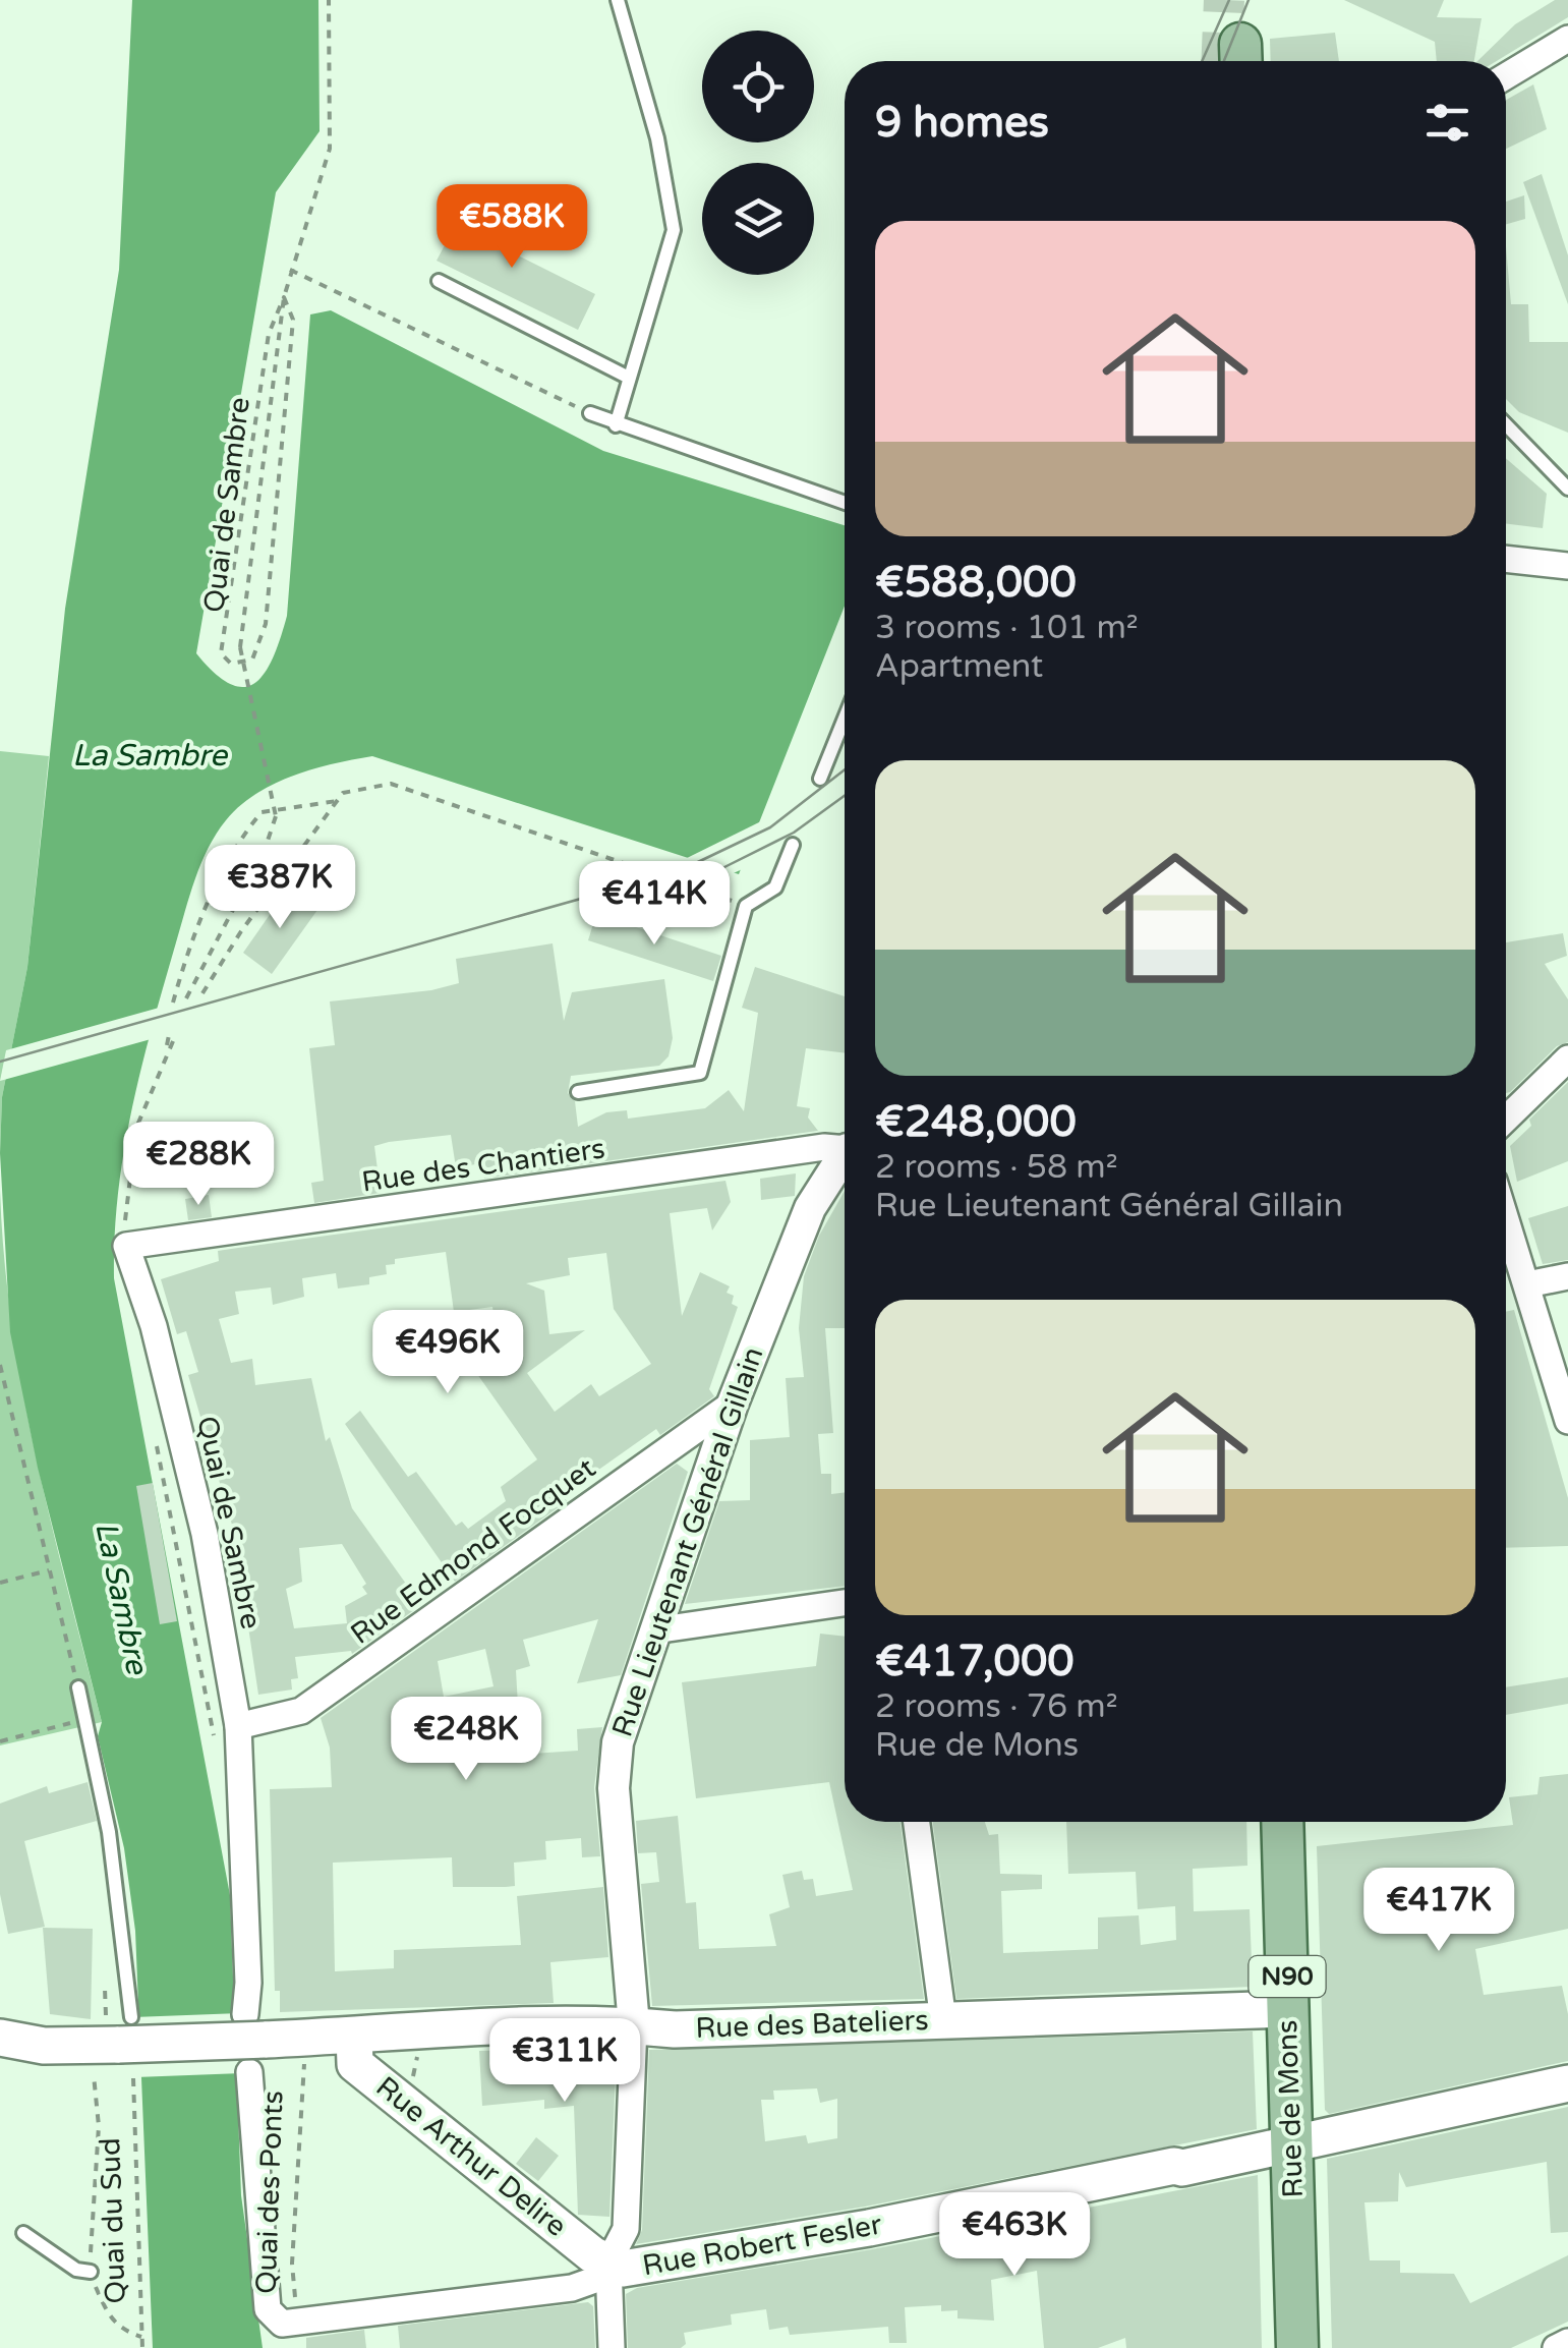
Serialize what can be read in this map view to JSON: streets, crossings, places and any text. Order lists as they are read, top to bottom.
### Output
{
  "streets": {
    "main road": [
      "N90",
      "Rue des Bateliers",
      "Rue de Mons",
      "Rue Arthur Delire",
      "Rue Robert Fesler"
    ],
    "street": [
      "Quai de Sambre",
      "Rue des Chantiers",
      "Rue Lieutenant Général Gillain",
      "Rue Edmond Focquet",
      "Quai des Ponts"
    ],
    "lane": ["Quai du Sud"]
  },
  "crossings": [
    ["Quai de Sambre", "Rue des Chantiers"],
    ["Quai de Sambre", "Rue Edmond Focquet"],
    ["Quai de Sambre", "Rue des Bateliers"],
    ["Quai de Sambre", "Quai des Ponts"],
    ["Quai de Sambre", "Rue Robert Fesler"],
    ["Rue Lieutenant Général Gillain", "Rue Edmond Focquet"],
    ["Rue Lieutenant Général Gillain", "Rue des Bateliers"],
    ["Rue des Bateliers", "Rue de Mons"],
    ["Rue des Bateliers", "Rue Arthur Delire"],
    ["Rue des Bateliers", "Quai des Ponts"],
    ["Rue des Bateliers", "Quai du Sud"],
    ["Rue de Mons", "Rue Robert Fesler"],
    ["Rue Arthur Delire", "Rue Robert Fesler"],
    ["Quai des Ponts", "Rue Robert Fesler"]
  ],
  "water": ["La Sambre"],
  "page": {
    "heading": "9 homes",
    "list": [
      {
        "name": "€588,000",
        "note": "3 rooms · 101 m² · Apartment"
      },
      {
        "name": "€248,000",
        "note": "2 rooms · 58 m² · Rue Lieutenant Général Gillain"
      },
      {
        "name": "€417,000",
        "note": "2 rooms · 76 m² · Rue de Mons"
      }
    ],
    "price": [
      "€588K",
      "€387K",
      "€414K",
      "€288K",
      "€496K",
      "€248K",
      "€417K",
      "€311K",
      "€463K"
    ]
  }
}
